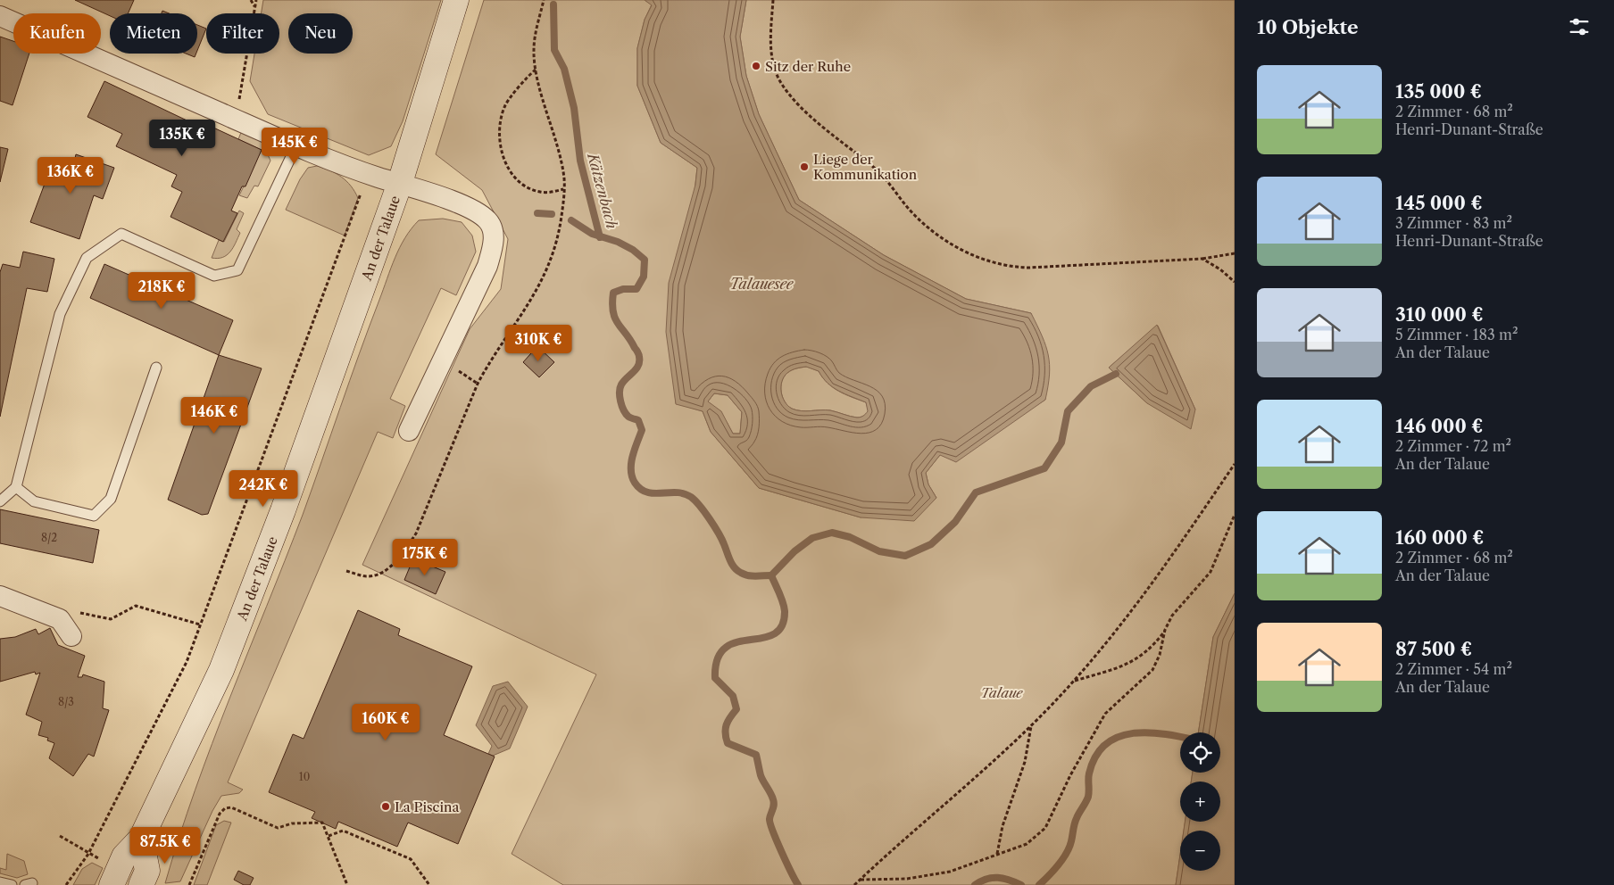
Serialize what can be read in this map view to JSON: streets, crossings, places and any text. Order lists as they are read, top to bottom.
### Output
{
  "streets": {
    "street": ["An der Talaue"]
  },
  "water": ["Kätzenbach", "Talauesee"],
  "parks": ["Talaue"],
  "places": ["Sitz der Ruhe", "Liege der Kommunikation", "La Piscina"],
  "house_numbers": ["8/2", "8/3", "10"],
  "page": {
    "heading": "10 Objekte",
    "chip": [
      "Kaufen",
      "Mieten",
      "Filter",
      "Neu"
    ],
    "list": [
      {
        "name": "135 000 €",
        "note": "2 Zimmer · 68 m² · Henri-Dunant-Straße"
      },
      {
        "name": "145 000 €",
        "note": "3 Zimmer · 83 m² · Henri-Dunant-Straße"
      },
      {
        "name": "310 000 €",
        "note": "5 Zimmer · 183 m² · An der Talaue"
      },
      {
        "name": "146 000 €",
        "note": "2 Zimmer · 72 m² · An der Talaue"
      },
      {
        "name": "160 000 €",
        "note": "2 Zimmer · 68 m² · An der Talaue"
      },
      {
        "name": "87 500 €",
        "note": "2 Zimmer · 54 m² · An der Talaue"
      }
    ],
    "price": [
      "135K €",
      "145K €",
      "136K €",
      "218K €",
      "310K €",
      "146K €",
      "242K €",
      "175K €",
      "160K €",
      "87.5K €"
    ],
    "map_buttons": ["+", "−"]
  }
}
